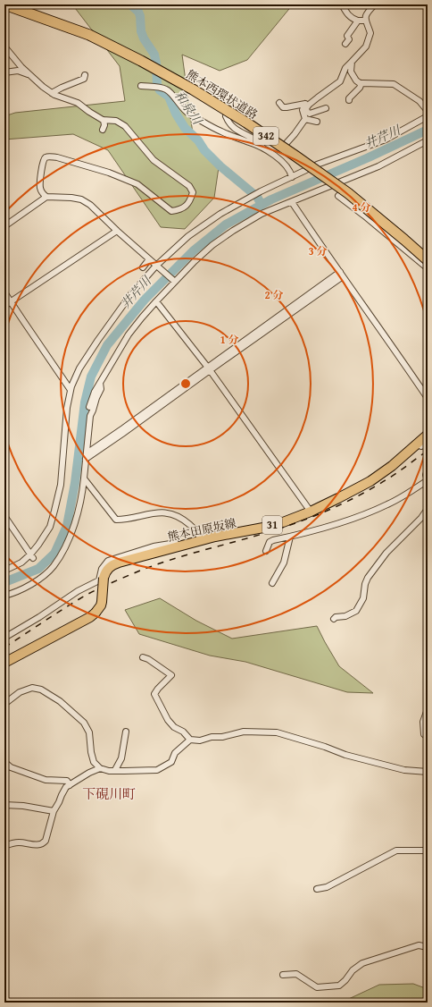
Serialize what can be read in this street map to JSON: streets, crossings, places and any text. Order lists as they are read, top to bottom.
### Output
{
  "streets": {
    "highway": ["熊本西環状道路", "342"],
    "main road": ["31", "熊本田原坂線"]
  },
  "districts": ["下硯川町"],
  "water": ["和泉川", "井芹川"],
  "rings": [
    "4 分",
    "3 分",
    "2 分",
    "1 分"
  ]
}
